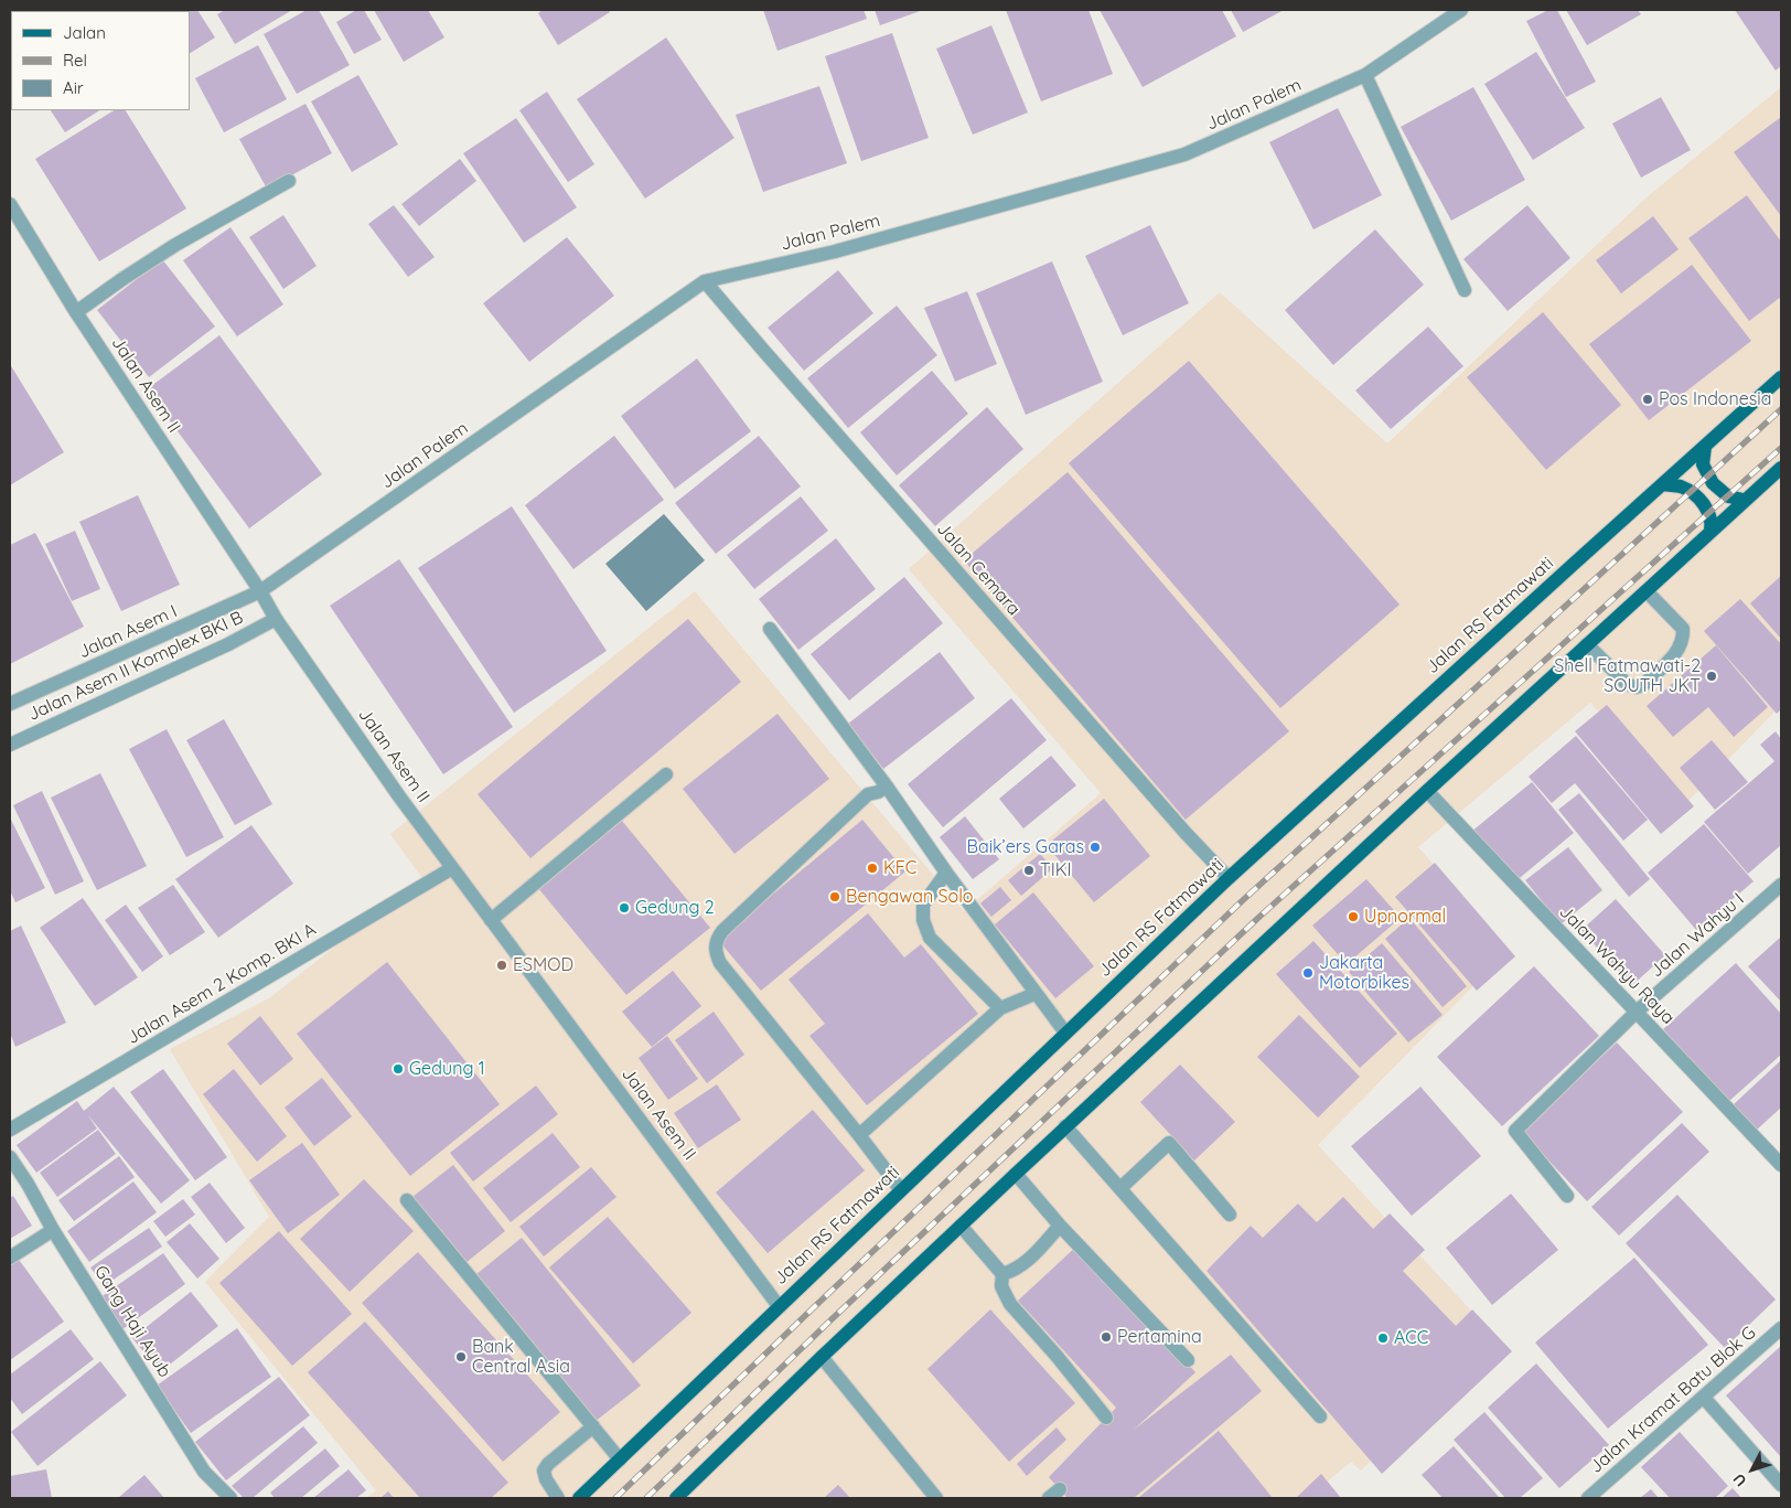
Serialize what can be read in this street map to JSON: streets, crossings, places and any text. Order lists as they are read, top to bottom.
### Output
{
  "streets": {
    "main road": ["Jalan RS Fatmawati"],
    "street": [
      "Jalan Palem",
      "Jalan Asem II",
      "Jalan Cemara",
      "Jalan Asem I",
      "Jalan Asem II Komplex BKI B",
      "Jalan Wahyu I",
      "Jalan Wahyu Raya",
      "Jalan Asem 2 Komp. BKI A",
      "Gang Haji Ayub",
      "Jalan Kramat Batu Blok G"
    ]
  },
  "crossings": [
    ["Jalan Palem", "Jalan Asem II"],
    ["Jalan Palem", "Jalan Cemara"],
    ["Jalan Palem", "Jalan Asem I"],
    ["Jalan Asem II", "Jalan RS Fatmawati"],
    ["Jalan Asem II", "Jalan Asem I"],
    ["Jalan Asem II", "Jalan Asem II Komplex BKI B"],
    ["Jalan Asem II", "Jalan Asem 2 Komp. BKI A"],
    ["Jalan Cemara", "Jalan RS Fatmawati"],
    ["Jalan Wahyu I", "Jalan Wahyu Raya"]
  ],
  "places": [
    "Pos Indonesia",
    "Shell Fatmawati-2 SOUTH JKT",
    "Baik’ers Garas",
    "KFC",
    "TIKI",
    "Bengawan Solo",
    "Gedung 2",
    "Upnormal",
    "ESMOD",
    "Jakarta Motorbikes",
    "Gedung 1",
    "Pertamina",
    "ACC",
    "Bank Central Asia"
  ],
  "legend": ["Jalan", "Rel", "Air"],
  "north": "bottom left"
}
